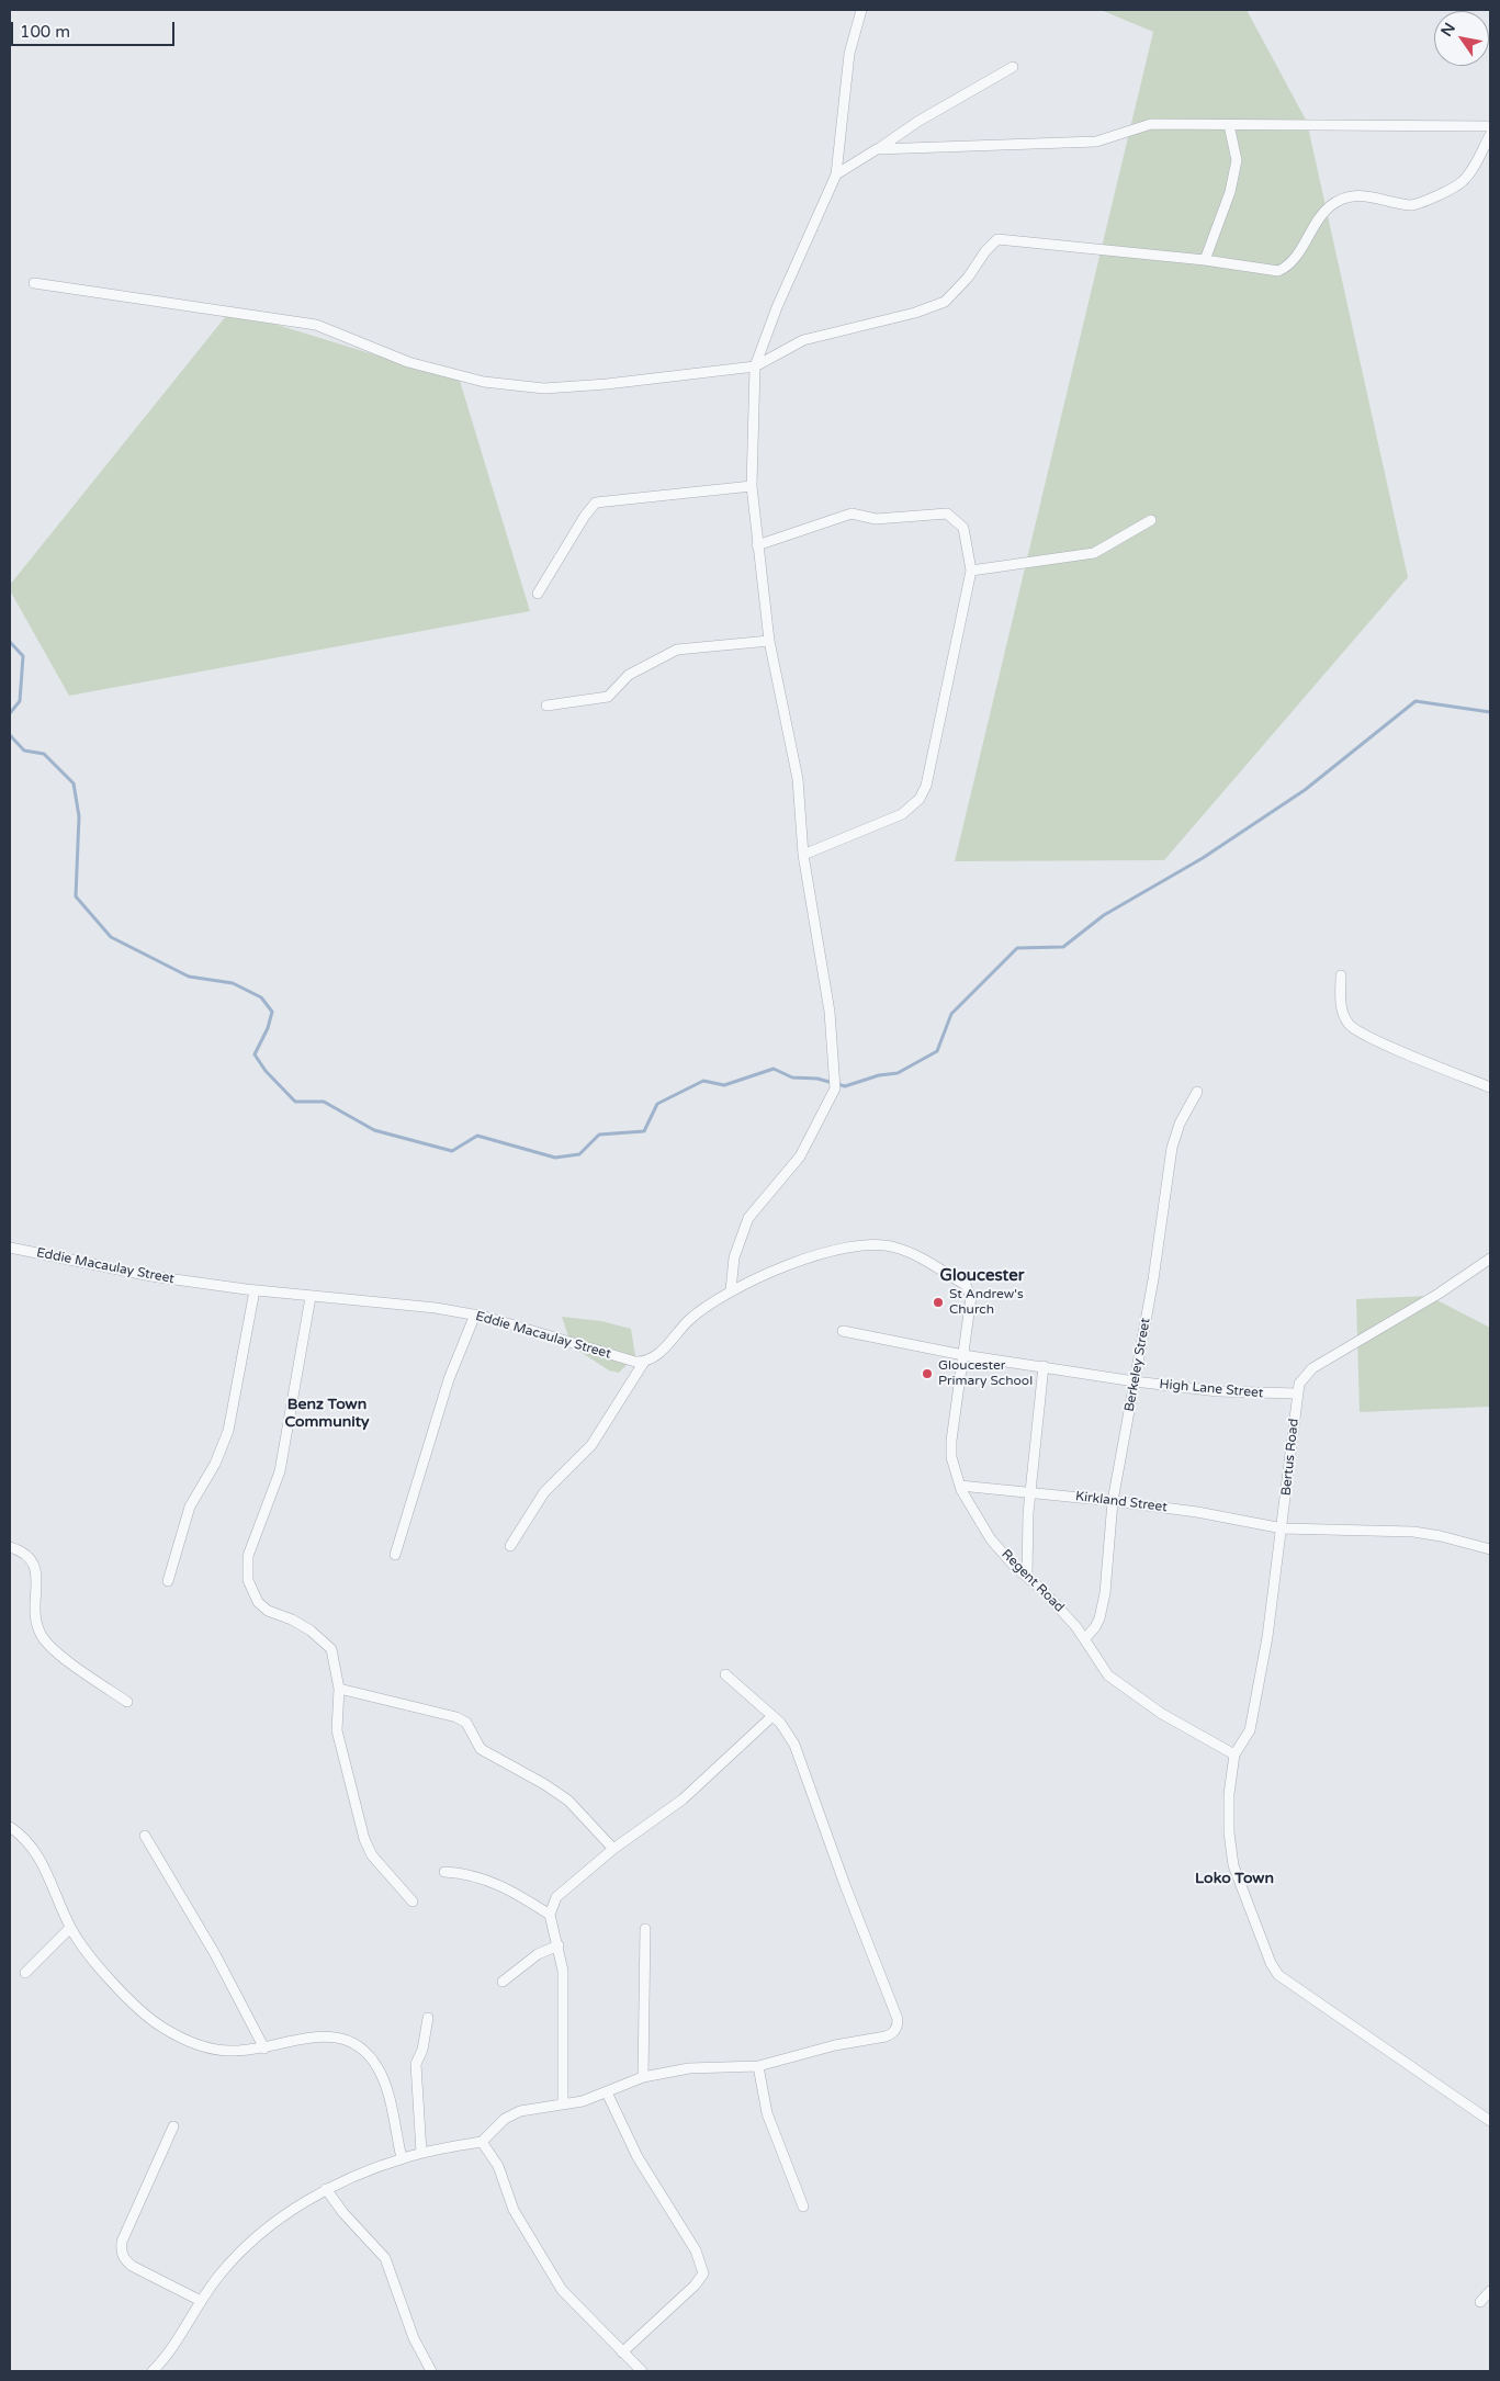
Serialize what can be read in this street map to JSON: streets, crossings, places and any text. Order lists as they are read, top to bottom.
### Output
{
  "streets": {
    "street": [
      "Eddie Macaulay Street",
      "Berkeley Street",
      "High Lane Street",
      "Bertus Road",
      "Kirkland Street",
      "Regent Road"
    ]
  },
  "crossings": [
    ["Berkeley Street", "High Lane Street"],
    ["Berkeley Street", "Kirkland Street"],
    ["Berkeley Street", "Regent Road"],
    ["High Lane Street", "Bertus Road"],
    ["High Lane Street", "Regent Road"],
    ["Bertus Road", "Kirkland Street"],
    ["Bertus Road", "Regent Road"],
    ["Kirkland Street", "Regent Road"]
  ],
  "districts": ["Gloucester", "Benz Town Community", "Loko Town"],
  "places": ["St Andrew's Church", "Gloucester Primary School"],
  "scale_bar": "100 m",
  "north": "top left"
}
